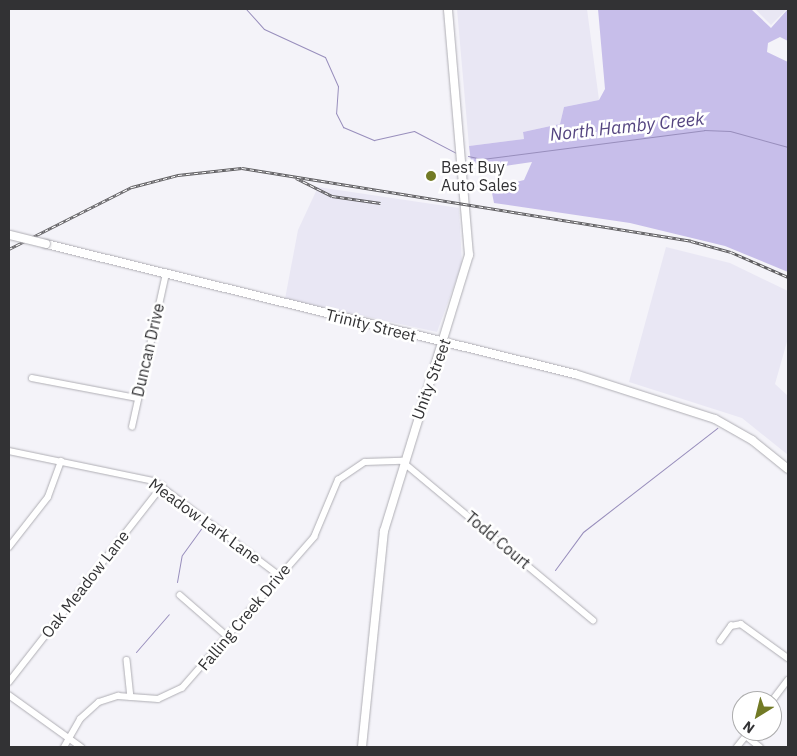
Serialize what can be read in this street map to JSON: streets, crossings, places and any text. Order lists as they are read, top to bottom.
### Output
{
  "streets": {
    "street": [
      "Trinity Street",
      "Duncan Drive",
      "Unity Street",
      "Meadow Lark Lane",
      "Todd Court",
      "Oak Meadow Lane",
      "Falling Creek Drive"
    ]
  },
  "crossings": [
    ["Trinity Street", "Duncan Drive"],
    ["Trinity Street", "Unity Street"],
    ["Unity Street", "Todd Court"],
    ["Unity Street", "Falling Creek Drive"],
    ["Meadow Lark Lane", "Oak Meadow Lane"],
    ["Meadow Lark Lane", "Falling Creek Drive"],
    ["Todd Court", "Falling Creek Drive"]
  ],
  "water": ["North Hamby Creek"],
  "places": ["Best Buy Auto Sales"],
  "north": "bottom left"
}
